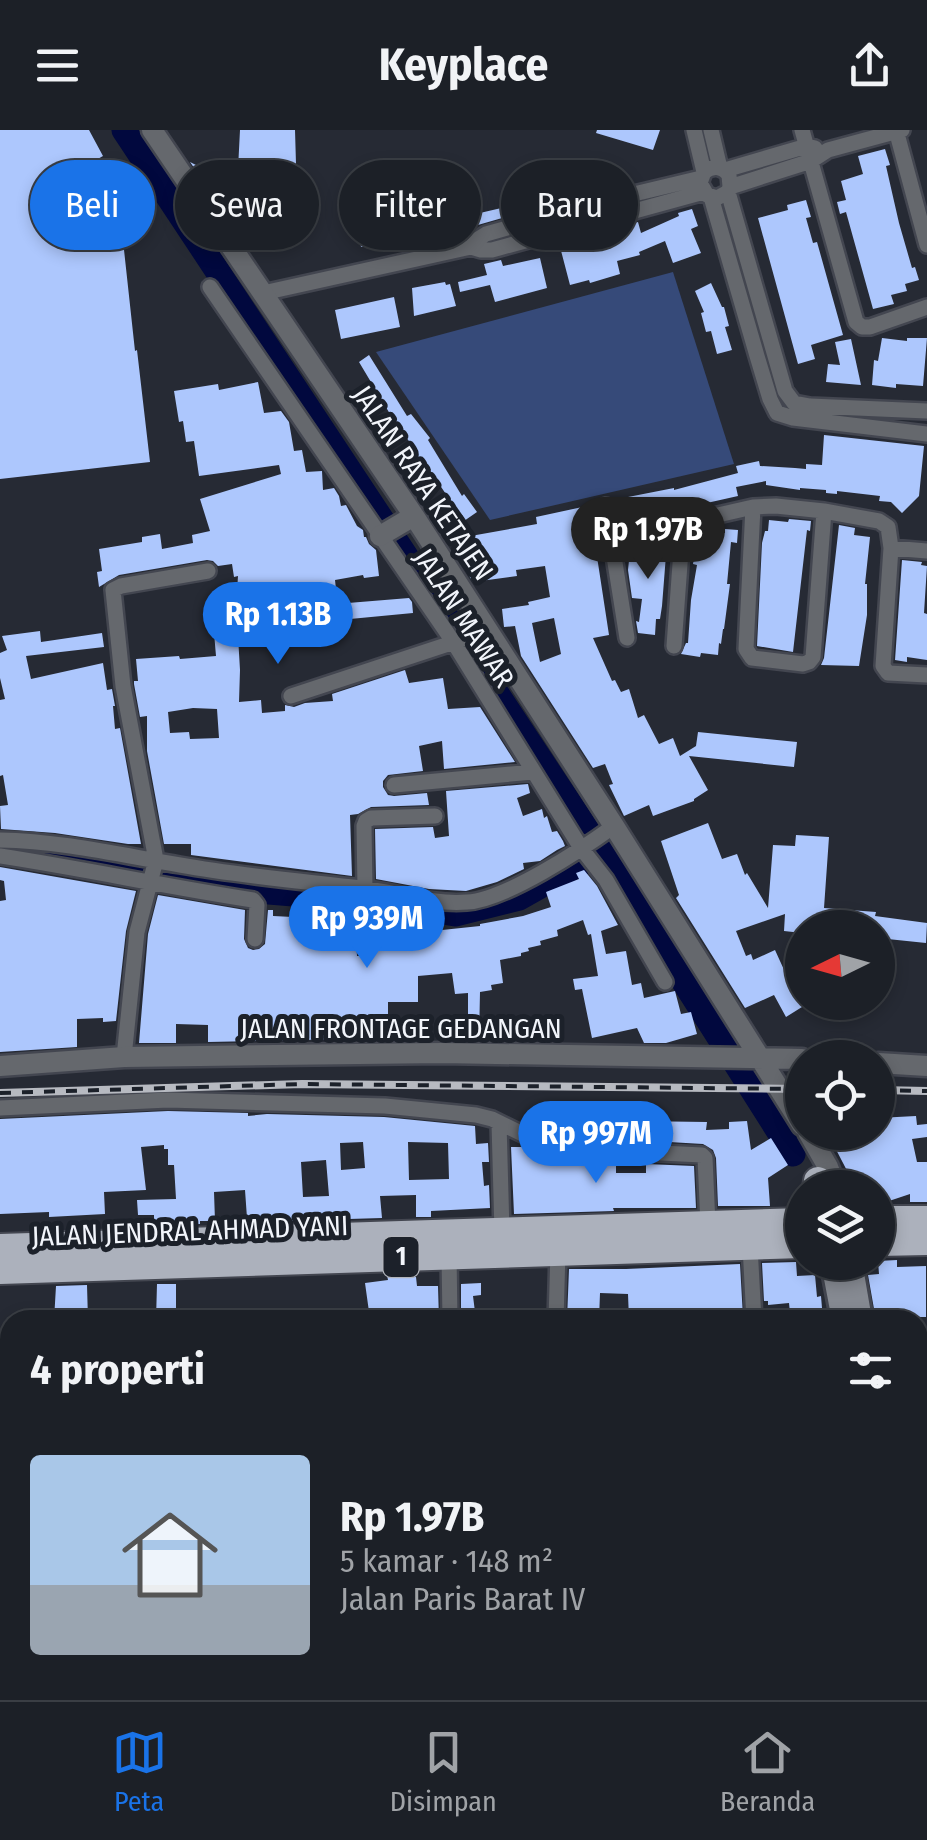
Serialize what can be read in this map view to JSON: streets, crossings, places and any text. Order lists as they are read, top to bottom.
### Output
{
  "streets": {
    "highway": ["JALAN JENDRAL AHMAD YANI", "1"],
    "street": ["JALAN RAYA KETAJEN", "JALAN MAWAR", "JALAN FRONTAGE GEDANGAN"]
  },
  "crossings": [
    ["JALAN RAYA KETAJEN", "JALAN FRONTAGE GEDANGAN"]
  ],
  "north": "left",
  "page": {
    "header": "Keyplace",
    "chip": [
      "Beli",
      "Sewa",
      "Filter",
      "Baru"
    ],
    "price": [
      "Rp 1.97B",
      "Rp 1.13B",
      "Rp 939M",
      "Rp 997M"
    ],
    "heading": "4 properti",
    "list": [
      {
        "name": "Rp 1.97B",
        "note": "5 kamar · 148 m² · Jalan Paris Barat IV"
      }
    ],
    "tabs": ["Peta", "Disimpan", "Beranda"]
  }
}
